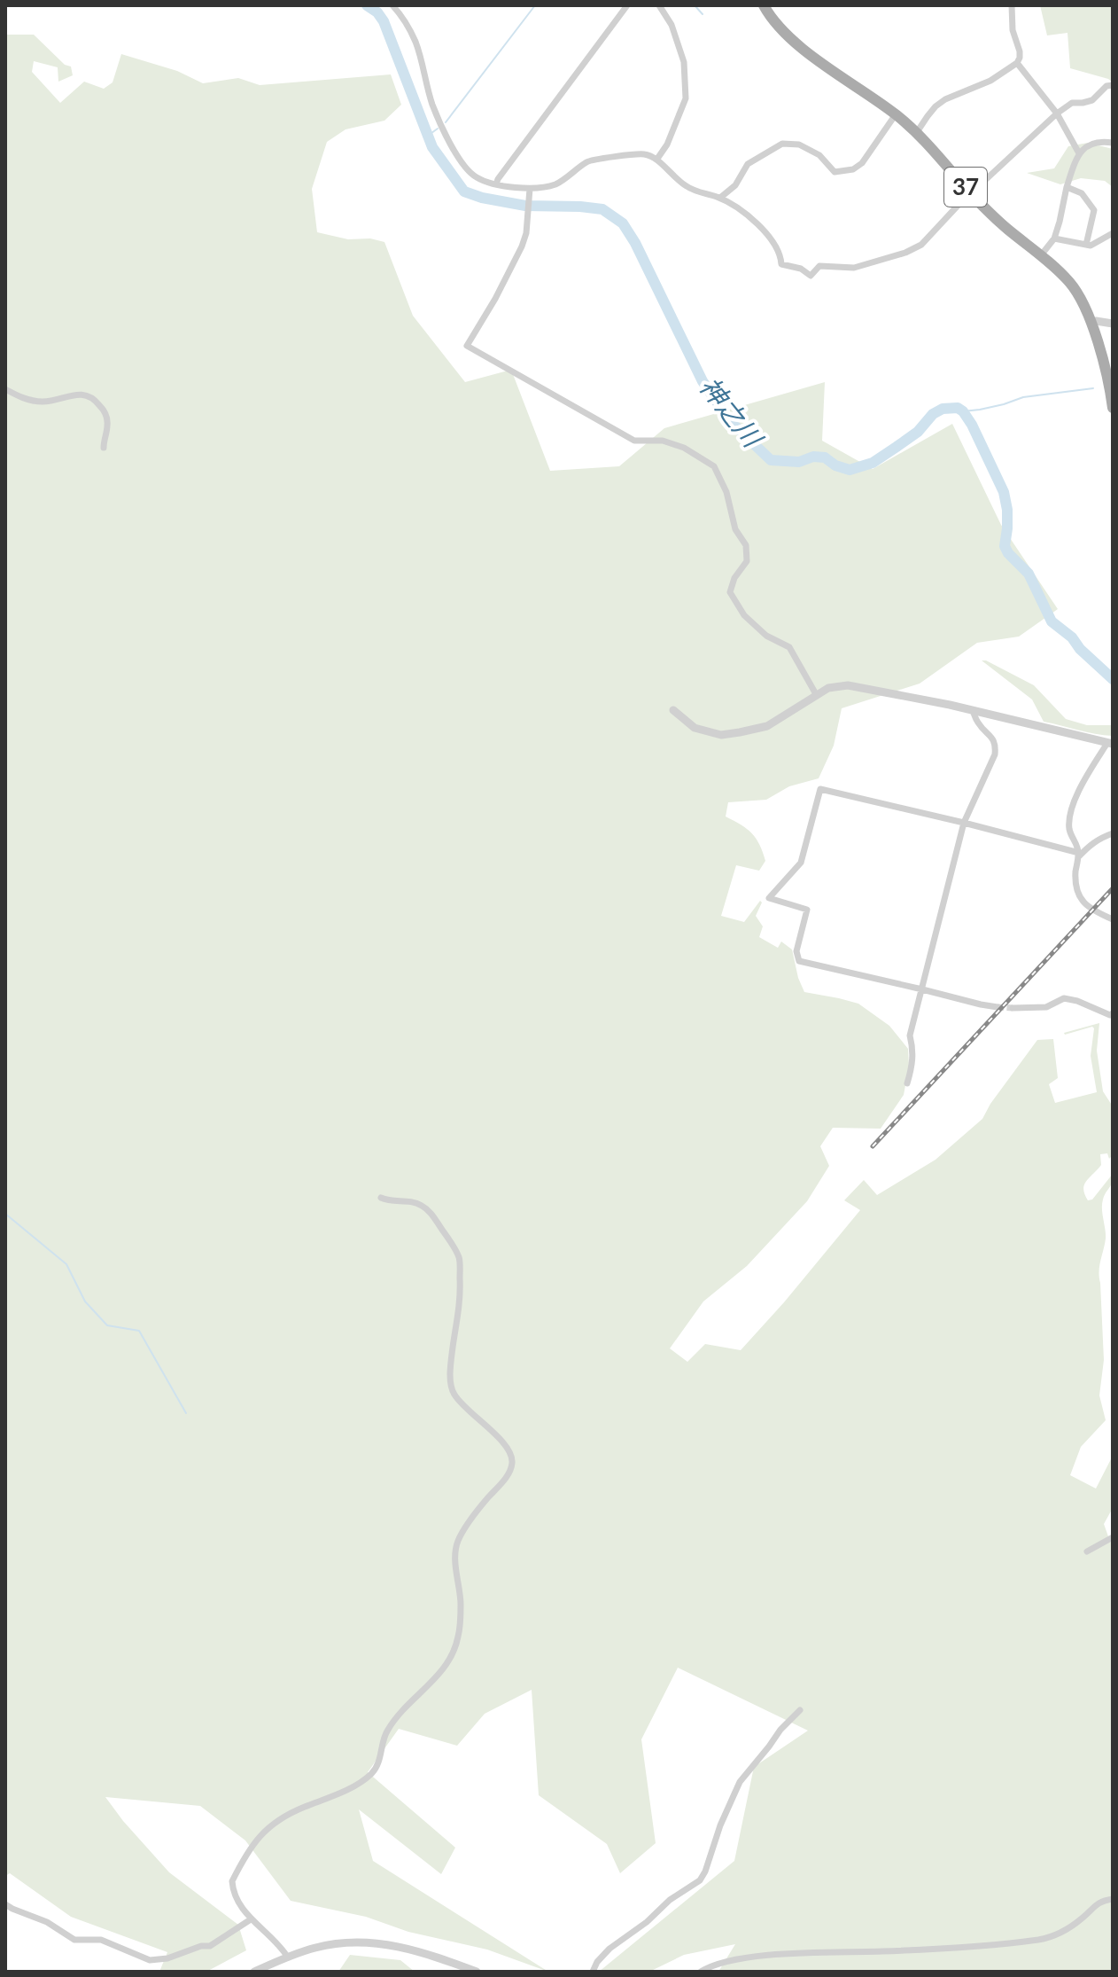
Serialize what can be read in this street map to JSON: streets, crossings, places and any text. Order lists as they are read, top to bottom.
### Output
{
  "streets": {
    "main road": ["37"]
  },
  "water": ["神之川"]
}
